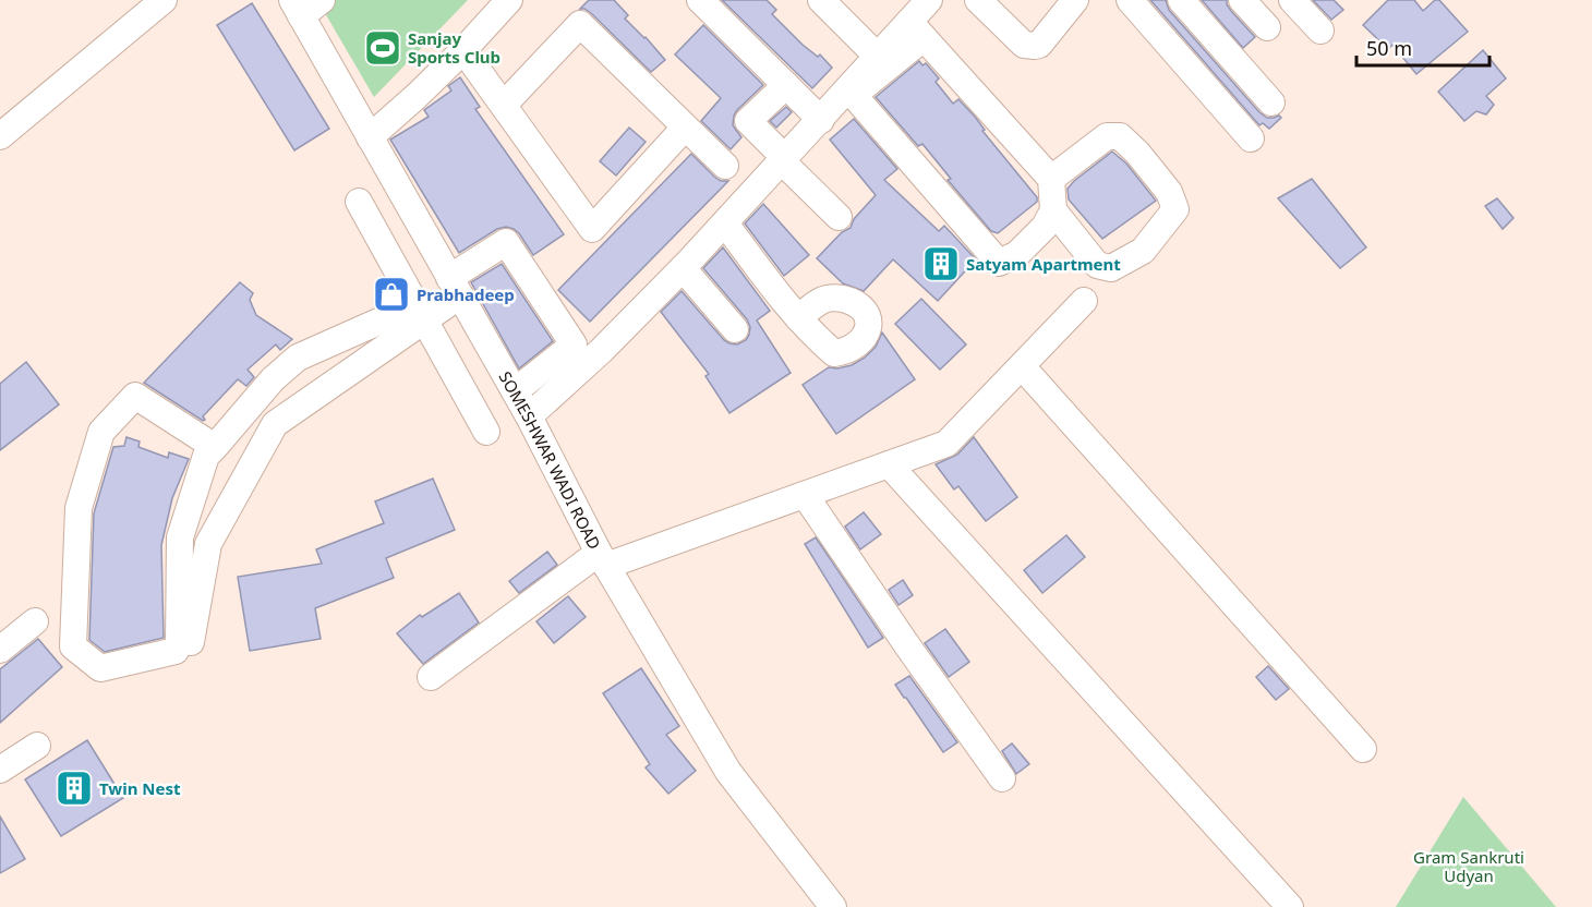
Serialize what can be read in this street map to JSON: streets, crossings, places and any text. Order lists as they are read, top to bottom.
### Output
{
  "streets": {
    "street": ["SOMESHWAR WADI ROAD"]
  },
  "parks": ["Gram Sankruti Udyan"],
  "places": {
    "sports": ["Sanjay Sports Club"],
    "building": ["Satyam Apartment", "Twin Nest"],
    "shop": ["Prabhadeep"]
  },
  "scale_bar": "50 m"
}
